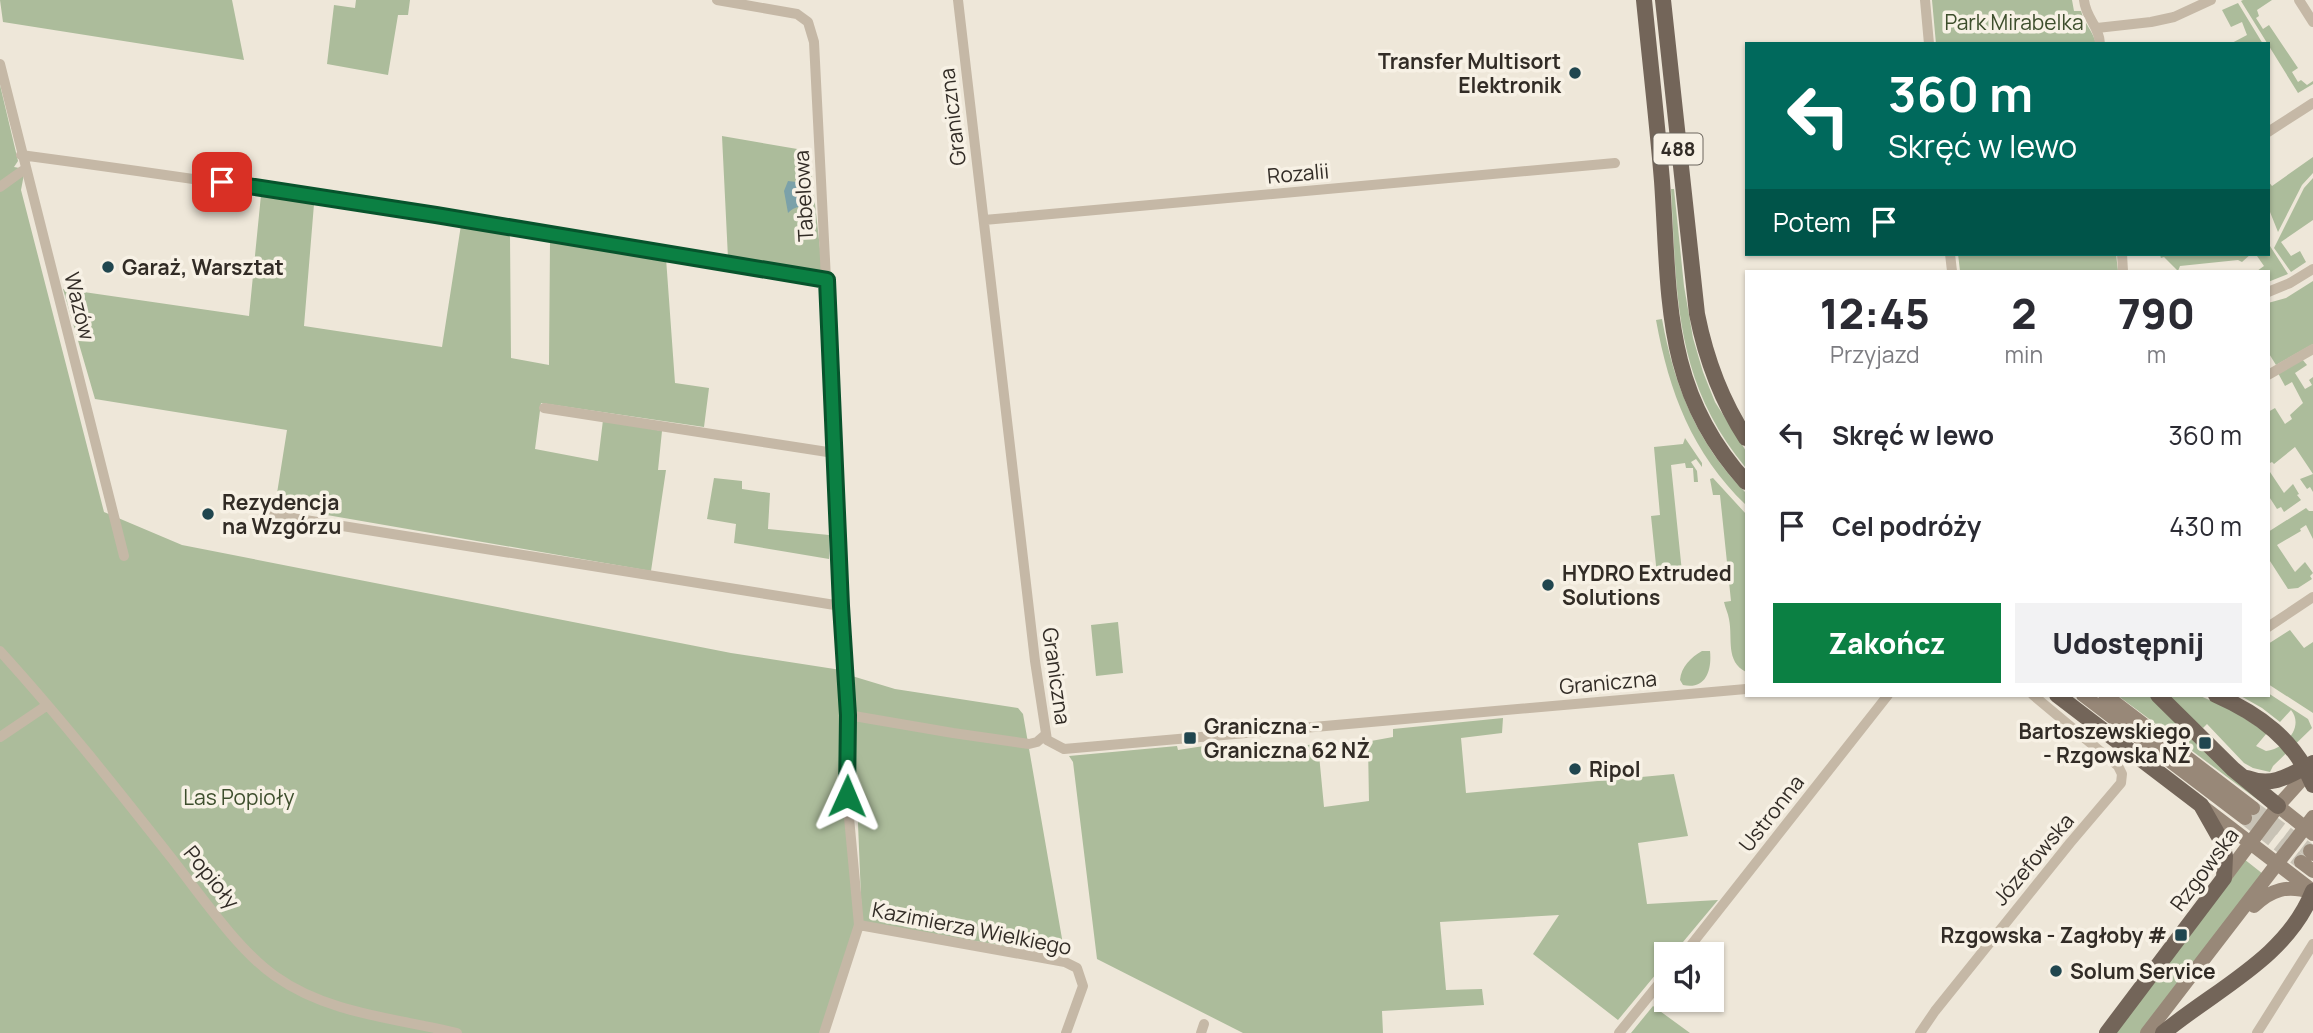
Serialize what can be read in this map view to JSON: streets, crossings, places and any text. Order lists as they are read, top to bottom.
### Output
{
  "streets": {
    "main road": ["488", "Rzgowska"],
    "street": [
      "Graniczna",
      "Rozalii",
      "Tabelowa",
      "Wazów",
      "Ustronna",
      "Józefowska",
      "Popioły",
      "Kazimierza Wielkiego"
    ]
  },
  "crossings": [
    ["Graniczna", "Rozalii"],
    ["Tabelowa", "Kazimierza Wielkiego"]
  ],
  "parks": ["Park Mirabelka", "Las Popioły"],
  "places": {
    "other": [
      "Transfer Multisort Elektronik",
      "Garaż, Warsztat",
      "Rezydencja na Wzgórzu",
      "HYDRO Extruded Solutions",
      "Ripol",
      "Solum Service"
    ],
    "transit": ["Graniczna - Graniczna 62 NŻ", "Bartoszewskiego - Rzgowska NŻ", "Rzgowska - Zagłoby #"]
  },
  "page": {
    "turn": ["360 m", "Skręć w lewo"],
    "then": "Potem",
    "eta": [
      "12:45",
      "Przyjazd",
      "2",
      "min",
      "790",
      "m"
    ],
    "list": [
      {
        "name": "Skręć w lewo",
        "value": "360 m"
      },
      {
        "name": "Cel podróży",
        "value": "430 m"
      }
    ],
    "buttons": ["Zakończ", "Udostępnij"]
  }
}
